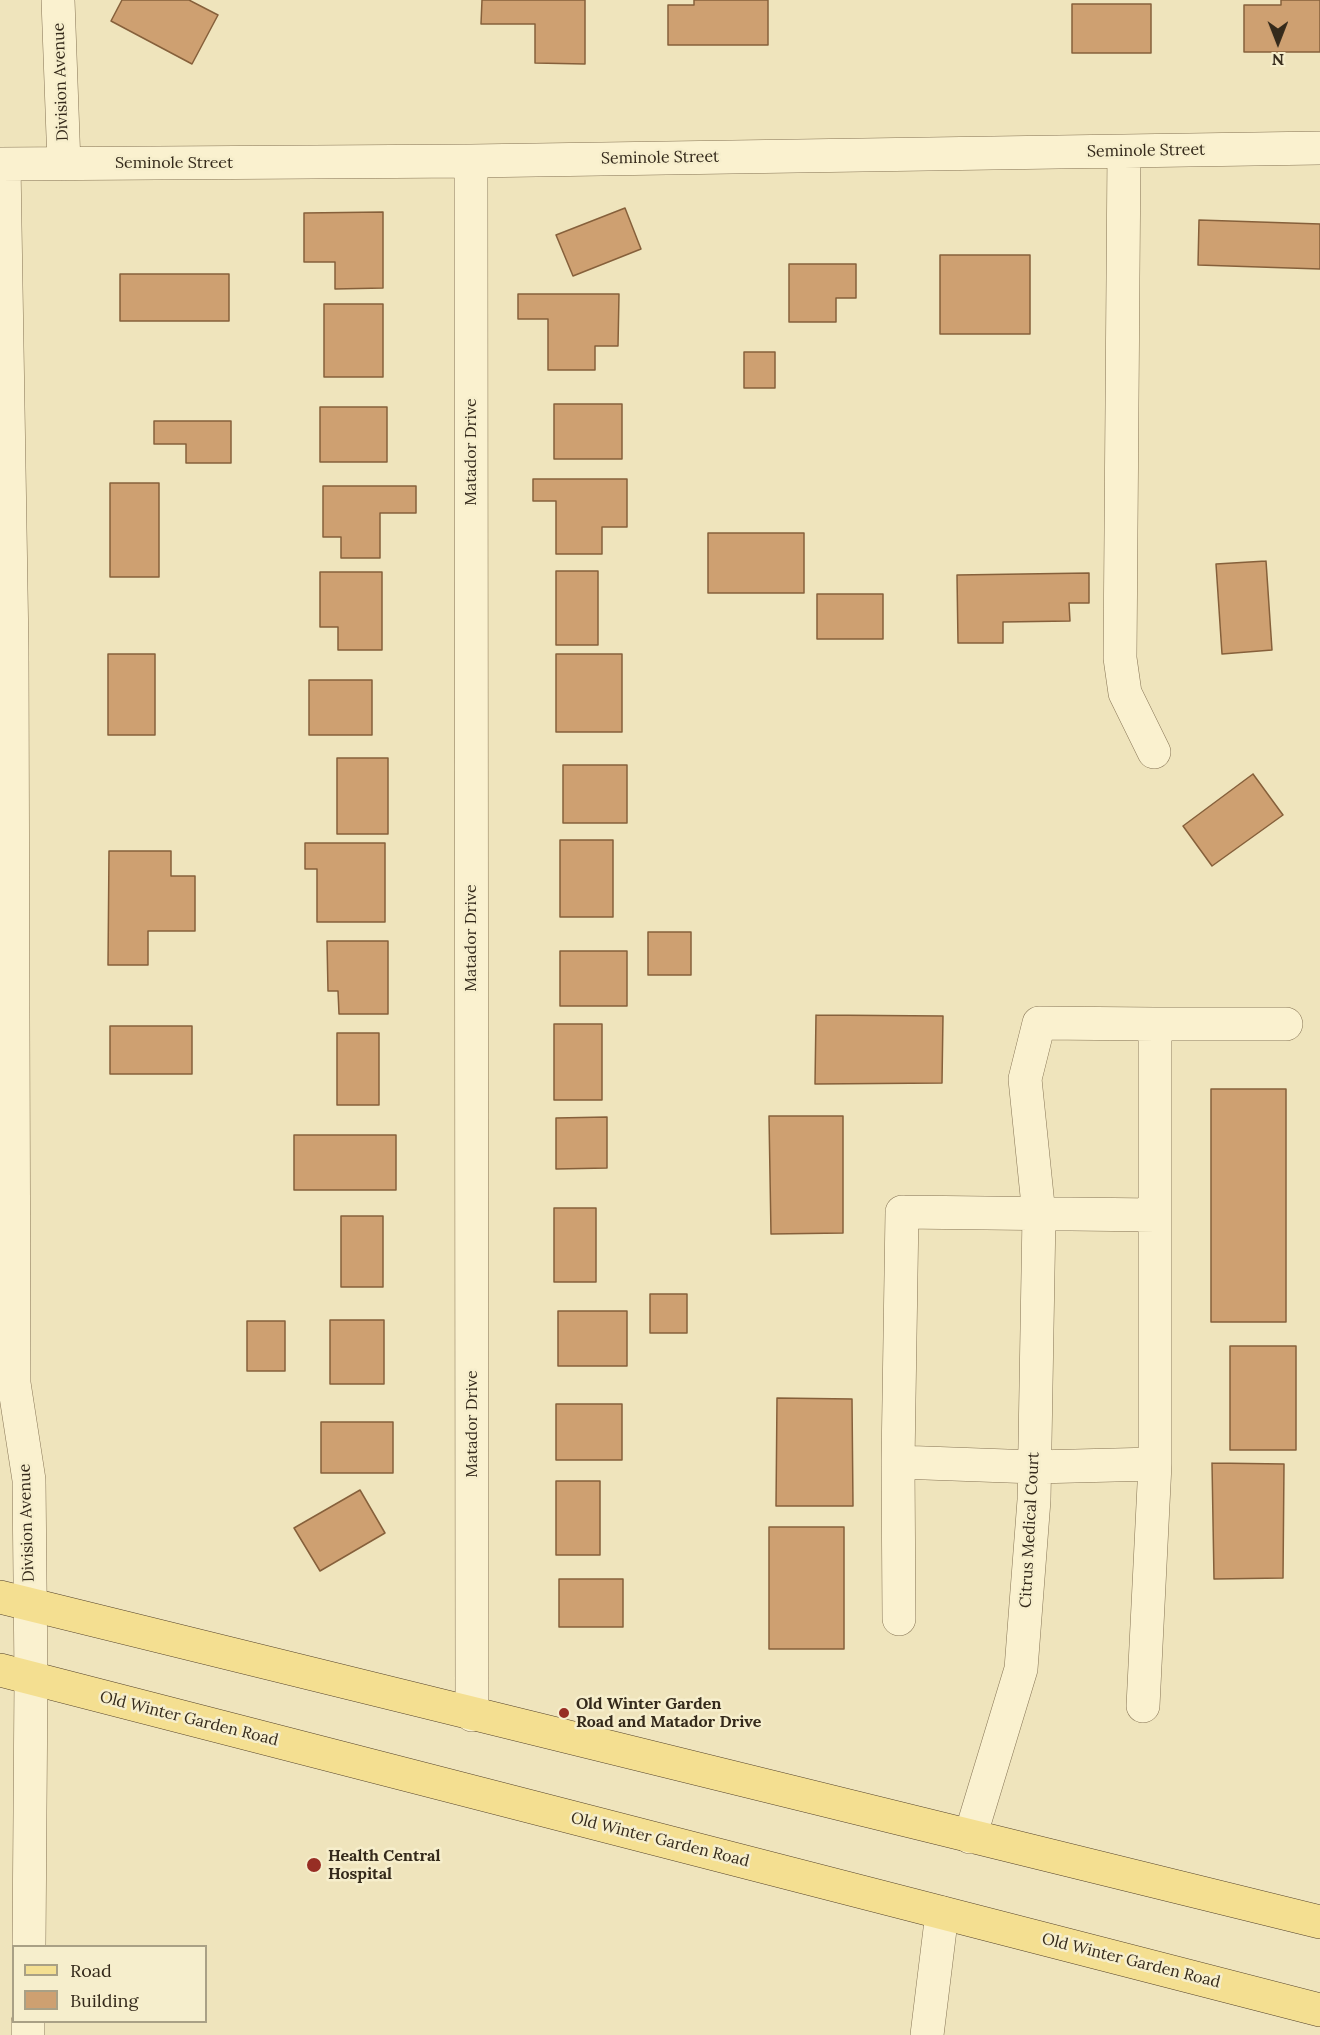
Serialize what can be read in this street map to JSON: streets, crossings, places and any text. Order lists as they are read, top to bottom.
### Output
{
  "streets": {
    "main road": ["Old Winter Garden Road"],
    "street": [
      "Division Avenue",
      "Seminole Street",
      "Matador Drive",
      "Citrus Medical Court"
    ]
  },
  "crossings": [
    ["Division Avenue", "Seminole Street"],
    ["Division Avenue", "Old Winter Garden Road"],
    ["Seminole Street", "Matador Drive"]
  ],
  "places": ["Old Winter Garden Road and Matador Drive", "Health Central Hospital"],
  "legend": ["Road", "Building"],
  "north": "bottom"
}
